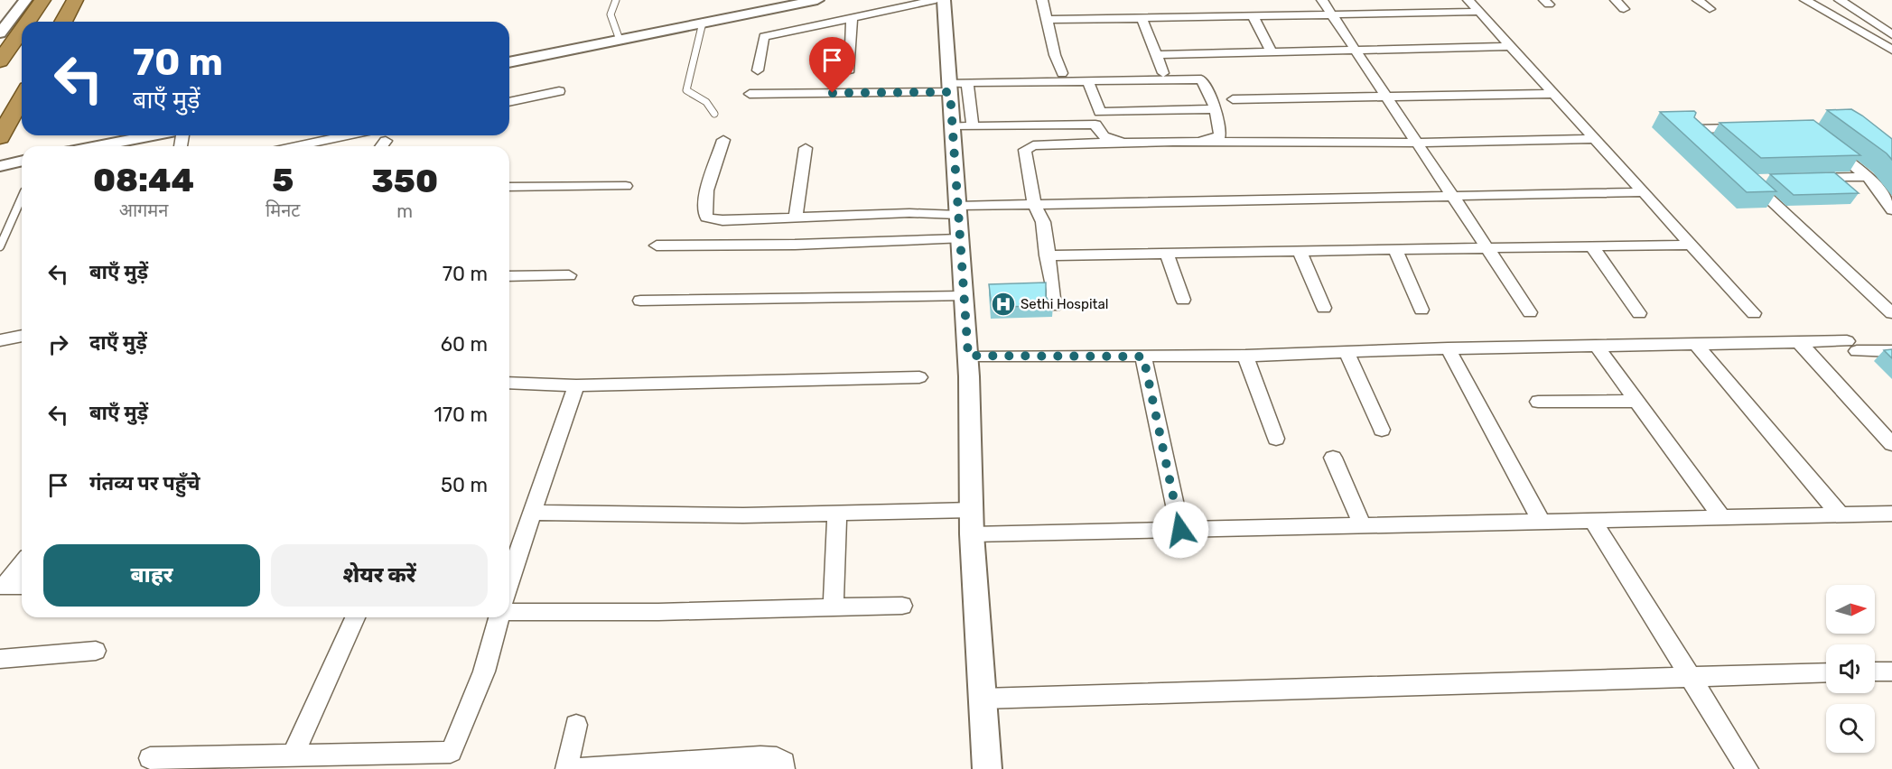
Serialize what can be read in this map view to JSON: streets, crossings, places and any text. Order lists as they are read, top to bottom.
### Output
{
  "places": {
    "hospital": ["Sethi Hospital"]
  },
  "north": "right",
  "page": {
    "turn": ["70 m", "बाएँ मुड़ें"],
    "eta": [
      "08:44",
      "आगमन",
      "5",
      "मिनट",
      "350",
      "m"
    ],
    "list": [
      {
        "name": "बाएँ मुड़ें",
        "value": "70 m"
      },
      {
        "name": "दाएँ मुड़ें",
        "value": "60 m"
      },
      {
        "name": "बाएँ मुड़ें",
        "value": "170 m"
      },
      {
        "name": "गंतव्य पर पहुँचे",
        "value": "50 m"
      }
    ],
    "buttons": ["बाहर", "शेयर करें"]
  }
}
